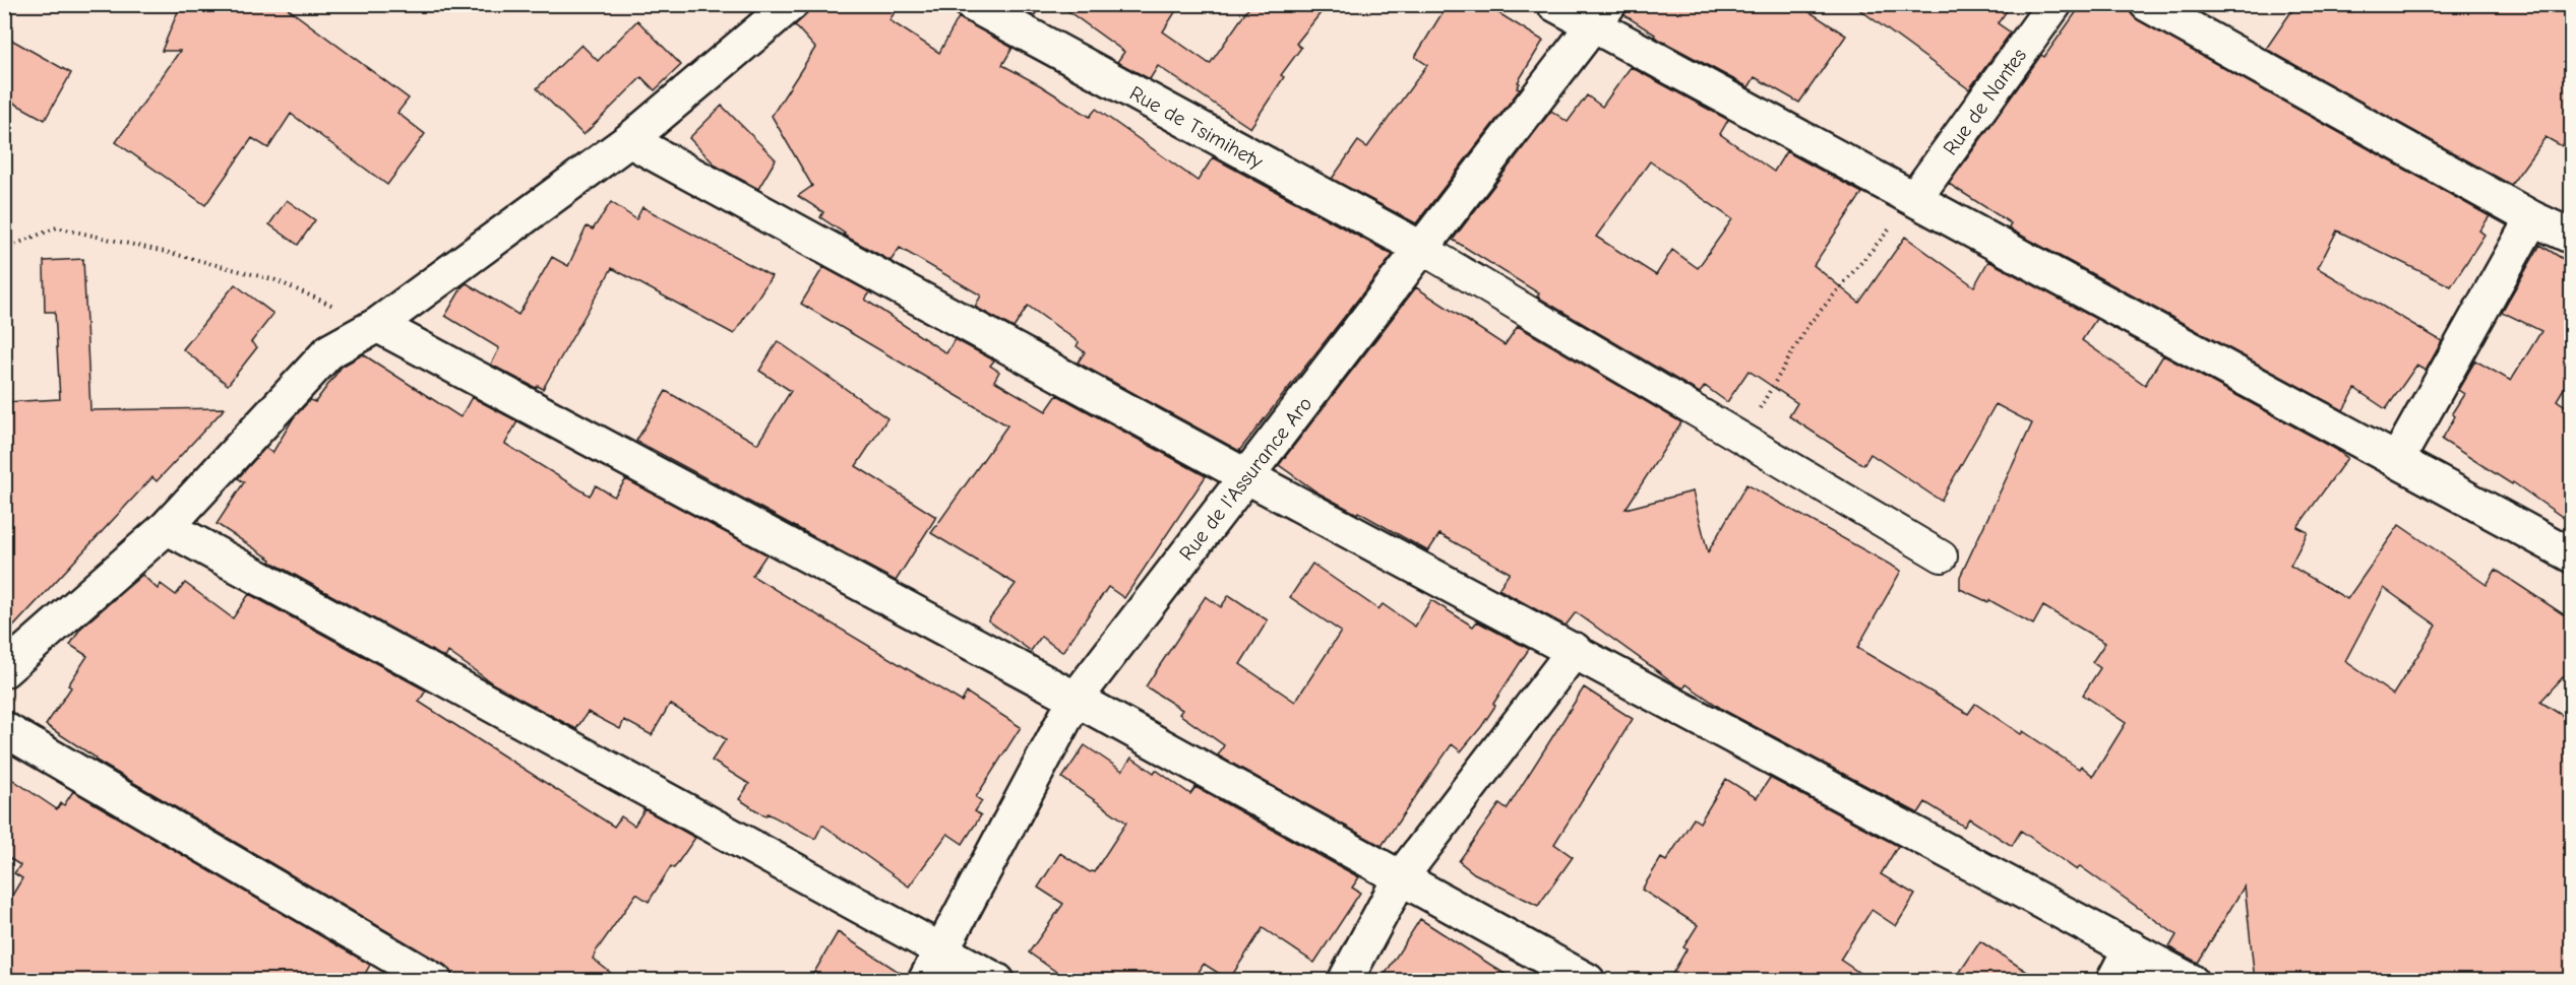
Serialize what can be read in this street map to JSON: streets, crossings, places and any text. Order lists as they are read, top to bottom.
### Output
{
  "streets": {
    "street": ["Rue de Nantes", "Rue de Tsimihety", "Rue de l'Assurance Aro"]
  },
  "crossings": [
    ["Rue de Tsimihety", "Rue de l'Assurance Aro"]
  ]
}
